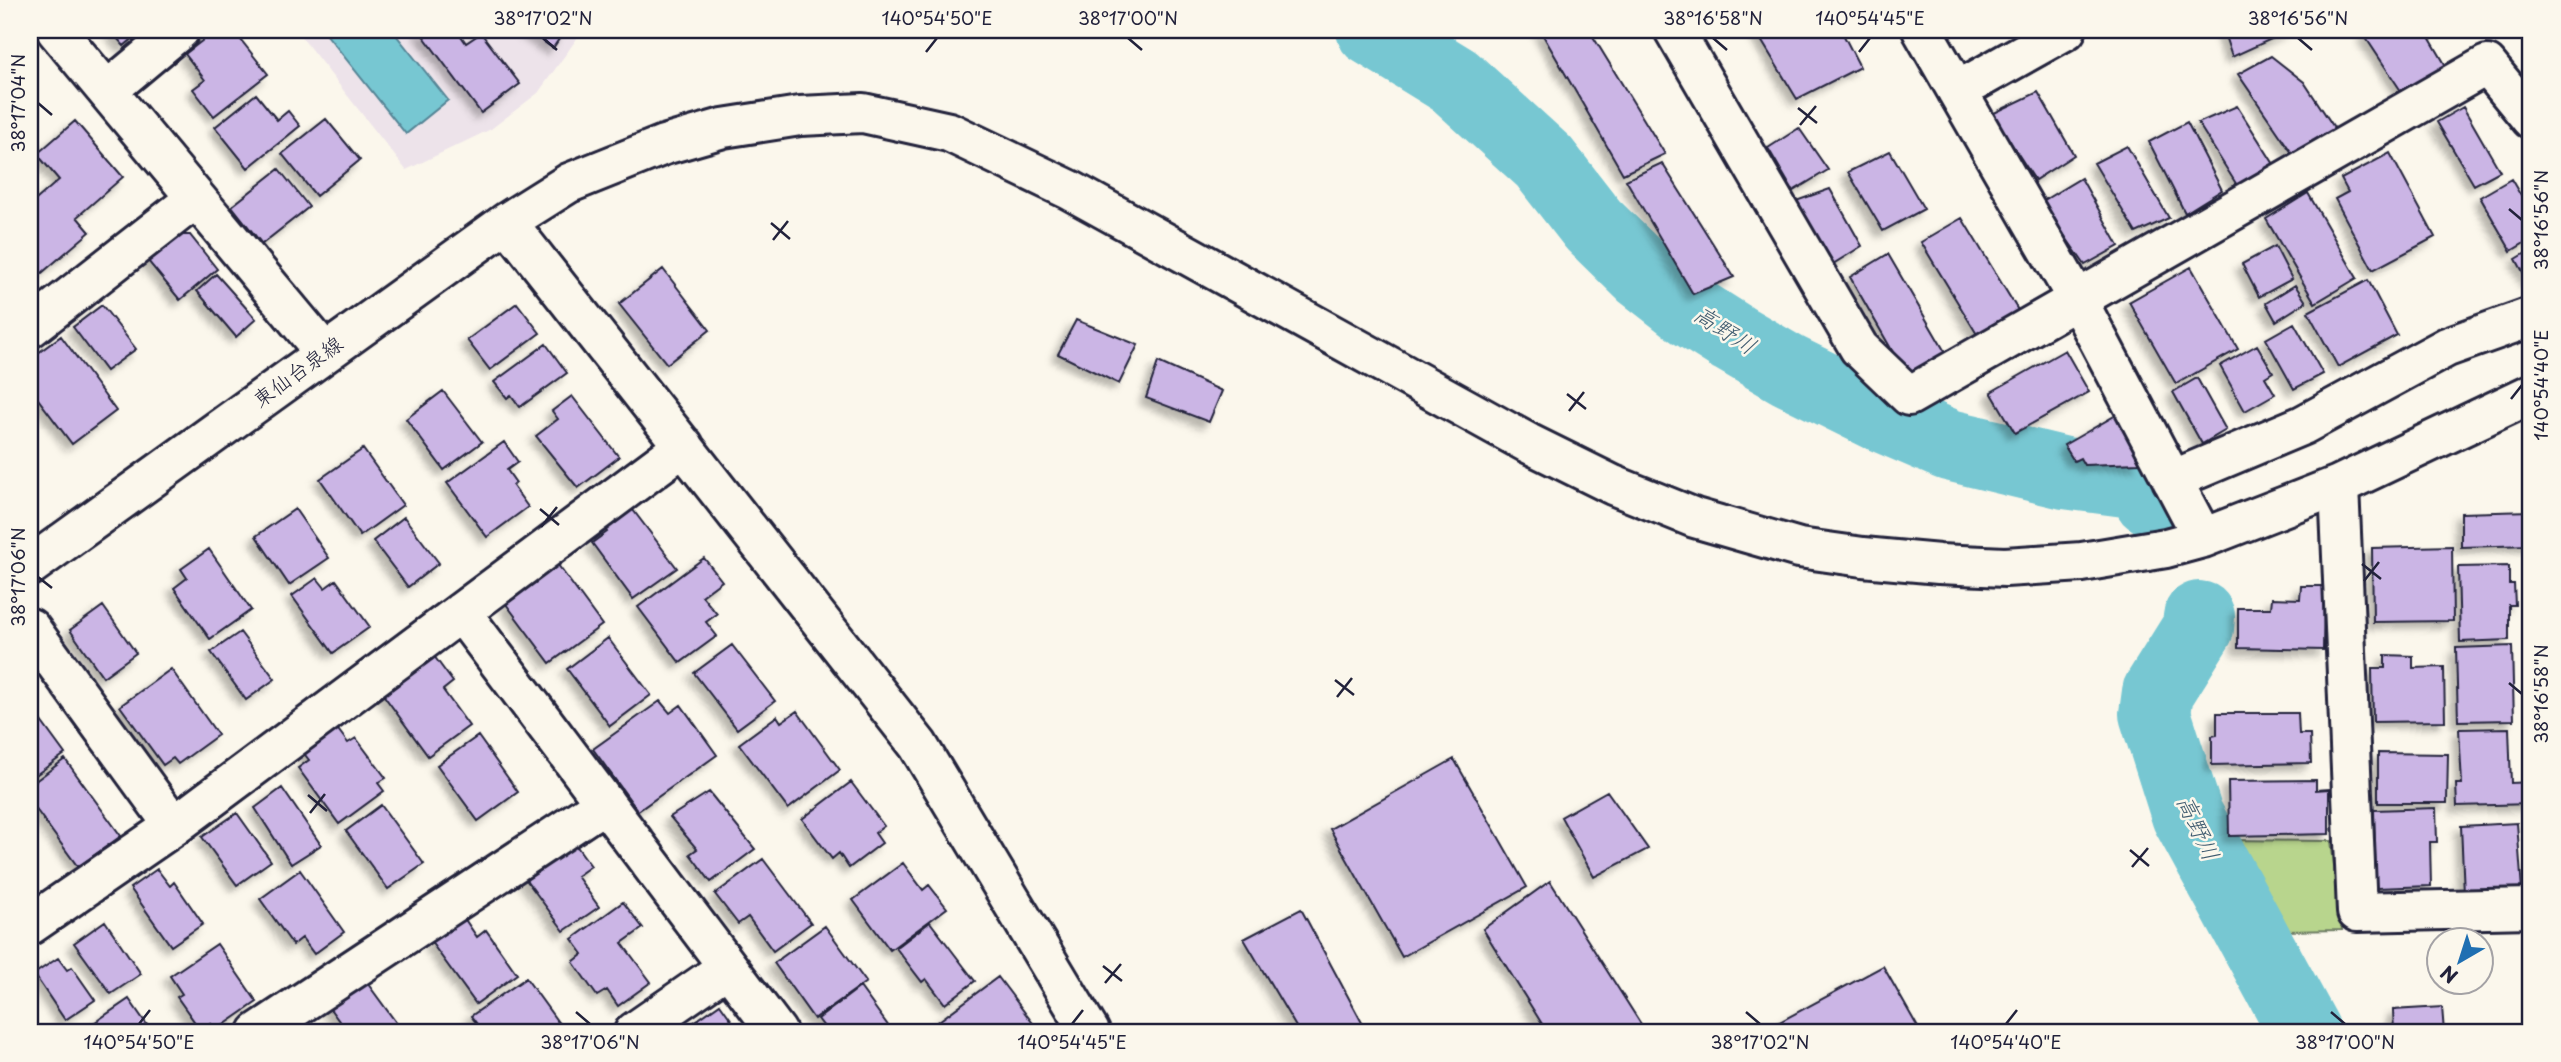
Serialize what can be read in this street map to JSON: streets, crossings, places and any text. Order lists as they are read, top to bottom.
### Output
{
  "streets": {
    "street": ["東仙台泉線"]
  },
  "water": ["高野川"],
  "north": "bottom left",
  "coordinates": [
    "38°17'02\"N",
    "140°54'50\"E",
    "38°17'00\"N",
    "38°16'58\"N",
    "140°54'45\"E",
    "38°16'56\"N",
    "38°17'04\"N",
    "140°54'40\"E",
    "38°17'06\"N"
  ]
}
